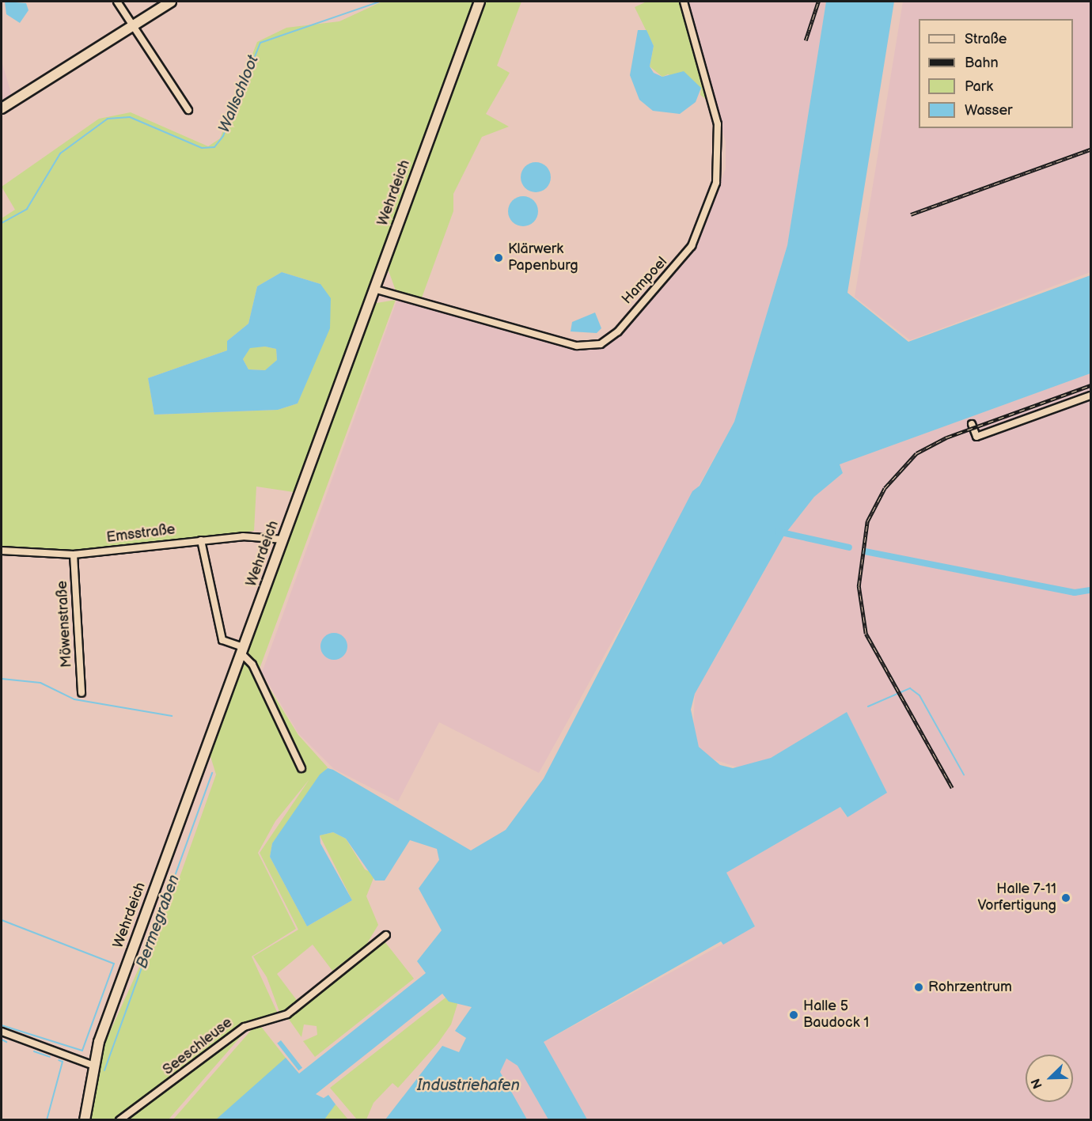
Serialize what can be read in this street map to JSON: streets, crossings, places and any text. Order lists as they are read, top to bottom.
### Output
{
  "streets": {
    "street": [
      "Wehrdeich",
      "Hampoel",
      "Emsstraße",
      "Möwenstraße",
      "Seeschleuse"
    ]
  },
  "crossings": [
    ["Wehrdeich", "Hampoel"],
    ["Wehrdeich", "Emsstraße"],
    ["Emsstraße", "Möwenstraße"]
  ],
  "water": ["Wallschloot", "Bermegraben", "Industriehafen"],
  "places": [
    "Klärwerk Papenburg",
    "Halle 7-11 Vorfertigung",
    "Rohrzentrum",
    "Halle 5 Baudock 1"
  ],
  "legend": [
    "Straße",
    "Bahn",
    "Park",
    "Wasser"
  ],
  "north": "bottom left"
}
